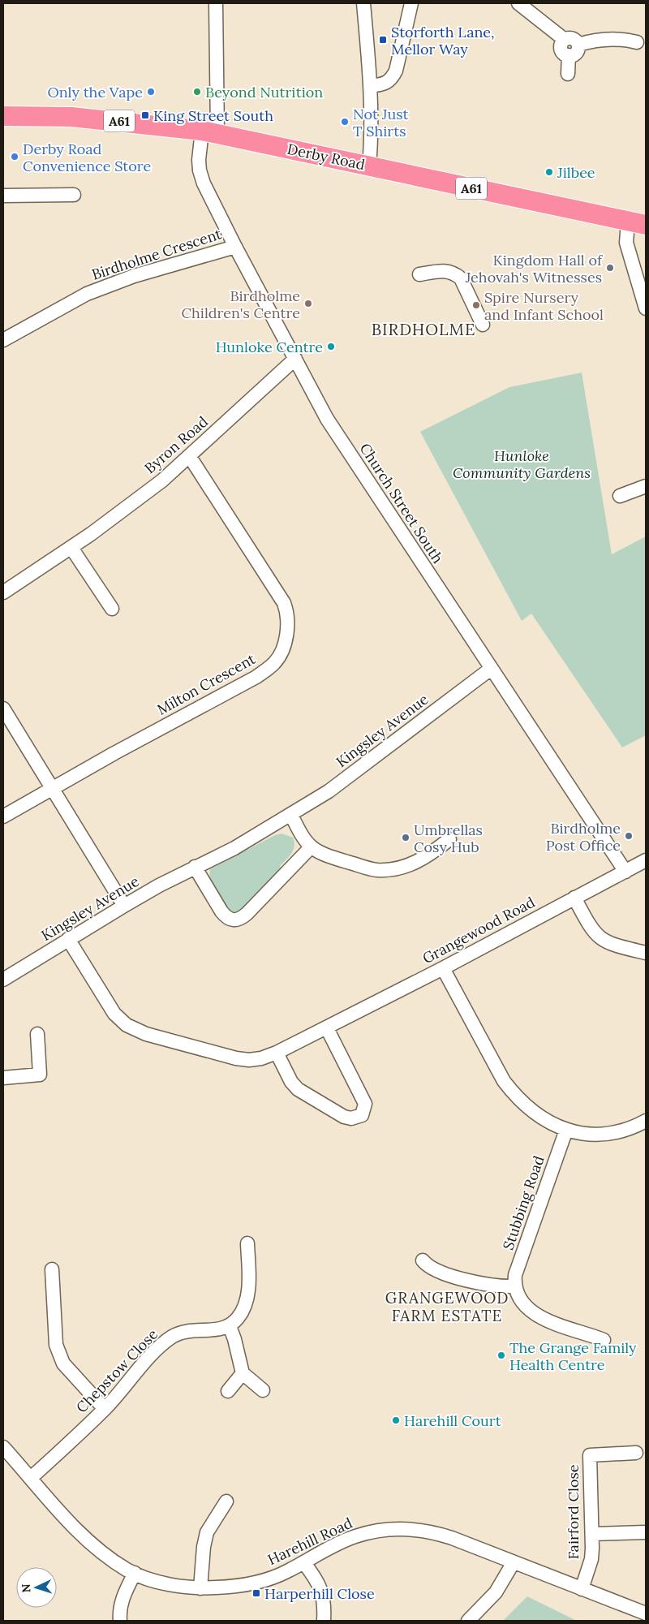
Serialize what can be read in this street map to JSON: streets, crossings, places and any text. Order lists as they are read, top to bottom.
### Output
{
  "streets": {
    "highway": ["A61", "Derby Road"],
    "street": [
      "Birdholme Crescent",
      "Byron Road",
      "Church Street South",
      "Milton Crescent",
      "Kingsley Avenue",
      "Grangewood Road",
      "Stubbing Road",
      "Chepstow Close",
      "Fairford Close",
      "Harehill Road"
    ]
  },
  "crossings": [
    ["Derby Road", "Church Street South"],
    ["Birdholme Crescent", "Church Street South"],
    ["Byron Road", "Church Street South"],
    ["Byron Road", "Milton Crescent"],
    ["Church Street South", "Kingsley Avenue"],
    ["Church Street South", "Grangewood Road"],
    ["Kingsley Avenue", "Grangewood Road"],
    ["Chepstow Close", "Harehill Road"],
    ["Fairford Close", "Harehill Road"]
  ],
  "districts": ["BIRDHOLME", "GRANGEWOOD FARM ESTATE"],
  "parks": ["Hunloke Community Gardens"],
  "places": {
    "transit": ["Storforth Lane, Mellor Way", "King Street South", "Harperhill Close"],
    "other": [
      "Only the Vape",
      "Beyond Nutrition",
      "Not Just T Shirts",
      "Derby Road Convenience Store",
      "Jilbee",
      "Kingdom Hall of Jehovah's Witnesses",
      "Birdholme Children's Centre",
      "Spire Nursery and Infant School",
      "Hunloke Centre",
      "Birdholme Post Office",
      "Umbrellas Cosy Hub",
      "The Grange Family Health Centre",
      "Harehill Court"
    ]
  },
  "north": "left"
}
